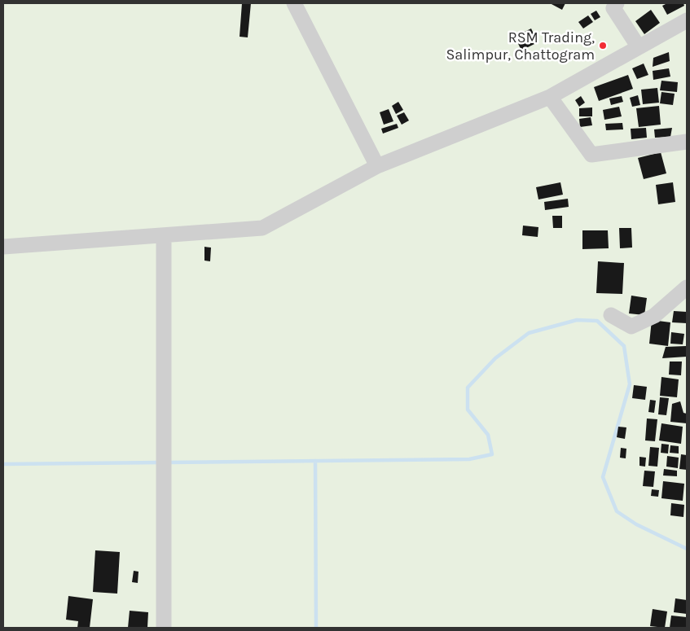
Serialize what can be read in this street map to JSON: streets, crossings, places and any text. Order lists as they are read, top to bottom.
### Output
{
  "places": ["RSM Trading, Salimpur, Chattogram"]
}
